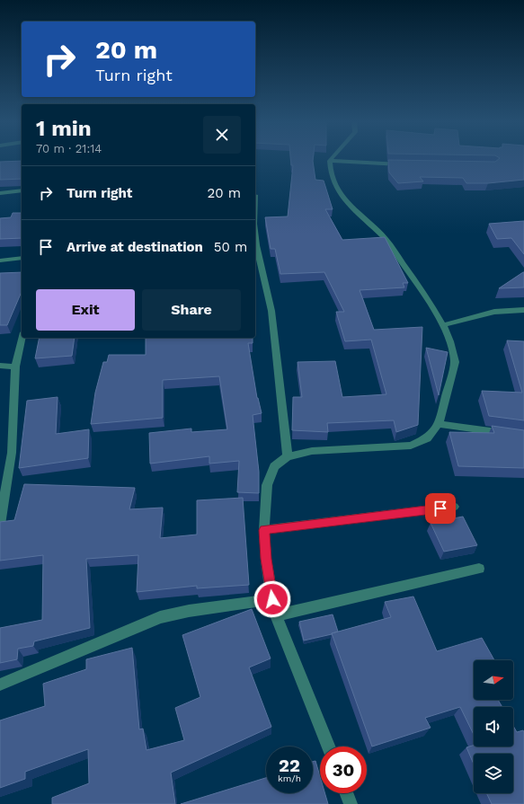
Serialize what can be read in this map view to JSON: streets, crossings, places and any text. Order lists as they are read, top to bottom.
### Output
{
  "north": "right",
  "page": {
    "turn": ["20 m", "Turn right"],
    "heading": ["1 min", "70 m · 21:14"],
    "list": [
      {
        "name": "Turn right",
        "value": "20 m"
      },
      {
        "name": "Arrive at destination",
        "value": "50 m"
      }
    ],
    "buttons": ["Exit", "Share"],
    "speed": "22 km/h",
    "limit": "30"
  }
}
